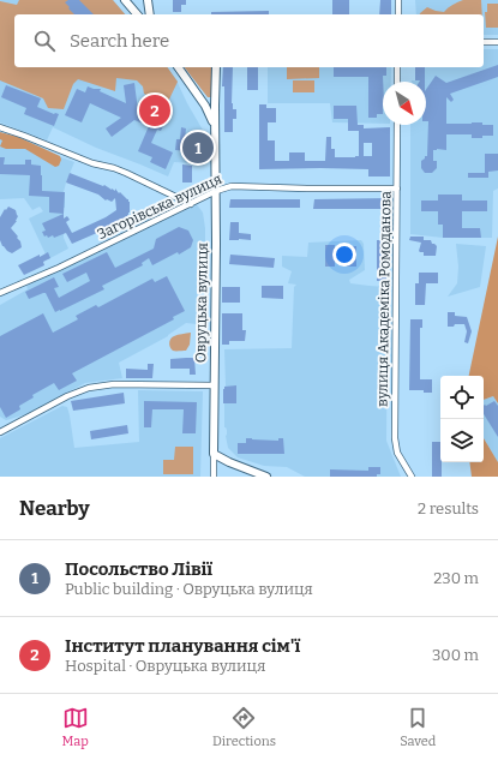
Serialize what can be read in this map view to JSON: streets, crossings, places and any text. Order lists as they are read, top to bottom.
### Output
{
  "streets": {
    "street": ["Загорівська вулиця", "вулиця Академіка Ромоданова", "Овруцька вулиця"]
  },
  "crossings": [
    ["Загорівська вулиця", "вулиця Академіка Ромоданова"],
    ["Загорівська вулиця", "Овруцька вулиця"]
  ],
  "north": "bottom right",
  "page": {
    "search": "Search here",
    "pins": ["2", "1"],
    "heading": ["Nearby", "2 results"],
    "list": [
      {
        "mark": "1",
        "name": "Посольство Лівії",
        "note": "Public building · Овруцька вулиця",
        "value": "230 m"
      },
      {
        "mark": "2",
        "name": "Інститут планування сім'ї",
        "note": "Hospital · Овруцька вулиця",
        "value": "300 m"
      }
    ],
    "nav": ["Map", "Directions", "Saved"]
  }
}
